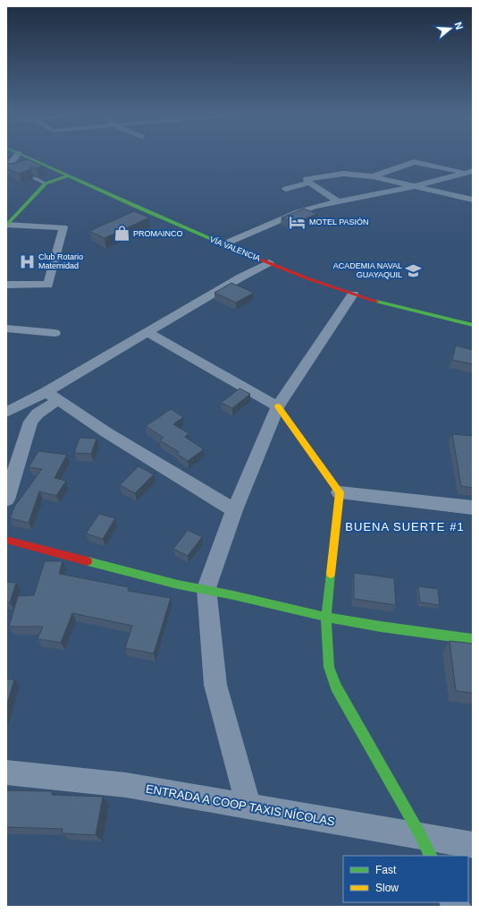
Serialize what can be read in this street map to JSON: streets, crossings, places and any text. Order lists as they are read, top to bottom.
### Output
{
  "streets": {
    "main road": ["VÍA VALENCIA"],
    "street": ["ENTRADA A COOP TAXIS NÍCOLAS"]
  },
  "districts": ["BUENA SUERTE #1"],
  "places": {
    "hotel": ["MOTEL PASIÓN"],
    "shop": ["PROMAINCO"],
    "hospital": ["Club Rotario Maternidad"],
    "school or university": ["ACADEMIA NAVAL GUAYAQUIL"]
  },
  "legend": ["Fast", "Slow"],
  "north": "right"
}
